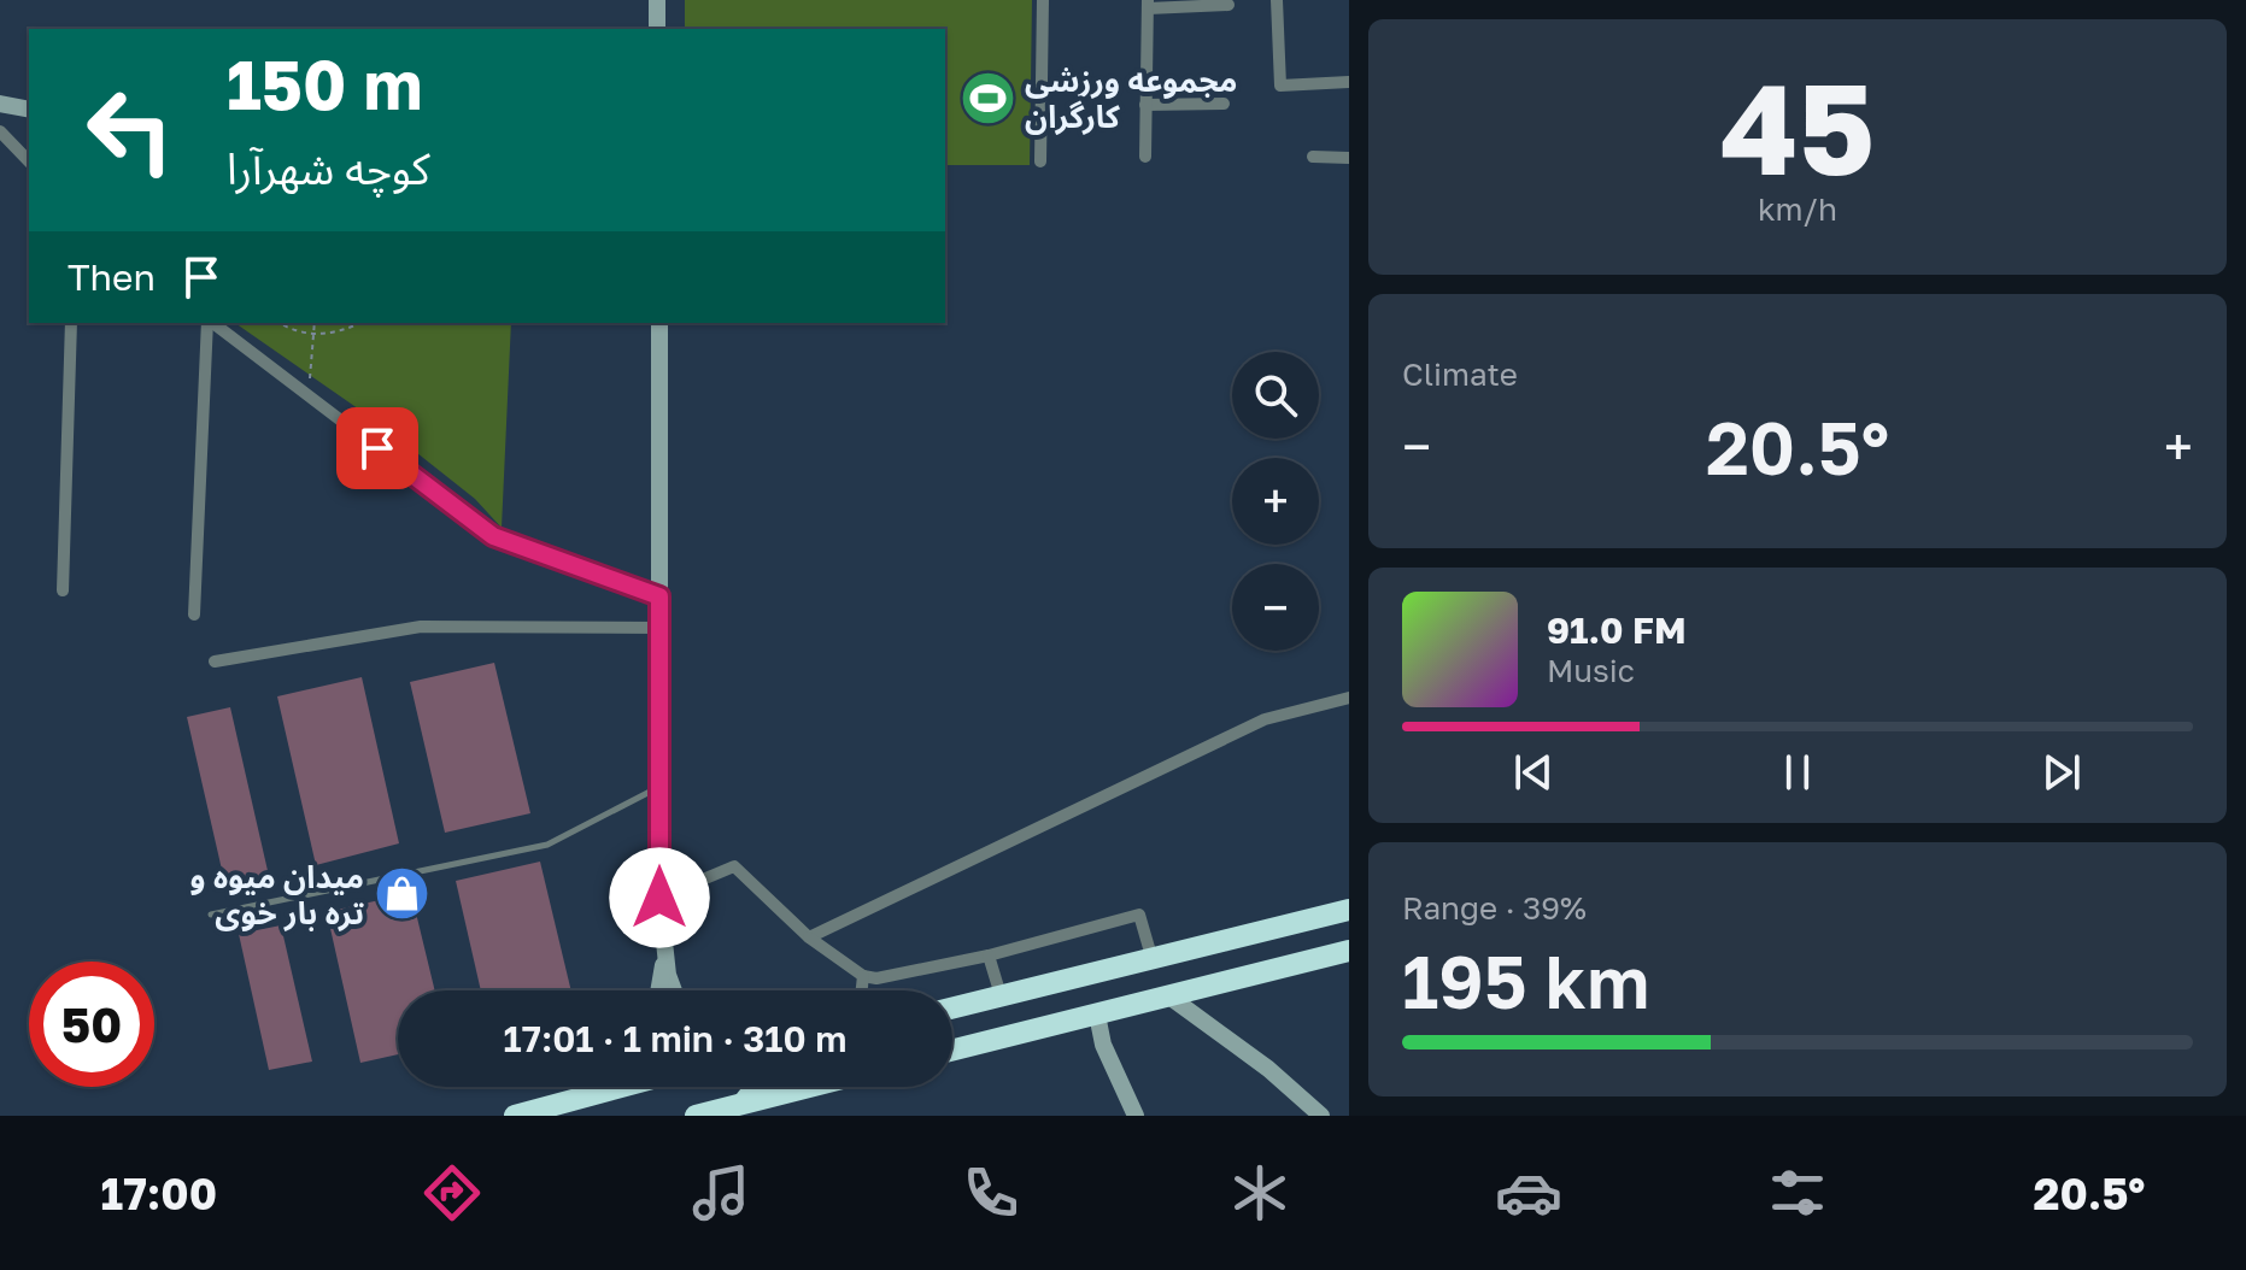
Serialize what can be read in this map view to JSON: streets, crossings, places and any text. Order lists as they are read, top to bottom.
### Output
{
  "places": {
    "sports": ["مجموعه ورزشی کارگران"],
    "shop": ["میدان میوه و تره بار خوی"]
  },
  "page": {
    "tile": [
      ["45", "km/h"],
      "Climate",
      ["Range · 39%", "195 km"]
    ],
    "turn": ["150 m", "کوچه شهرآرا"],
    "then": "Then",
    "map_buttons": ["+", "−"],
    "heat": ["−", "20.5°", "+"],
    "song": ["91.0 FM", "Music"],
    "limit": "50",
    "trip": "17:01 · 1 min · 310 m",
    "tabs": ["17:00", "20.5°"]
  }
}
